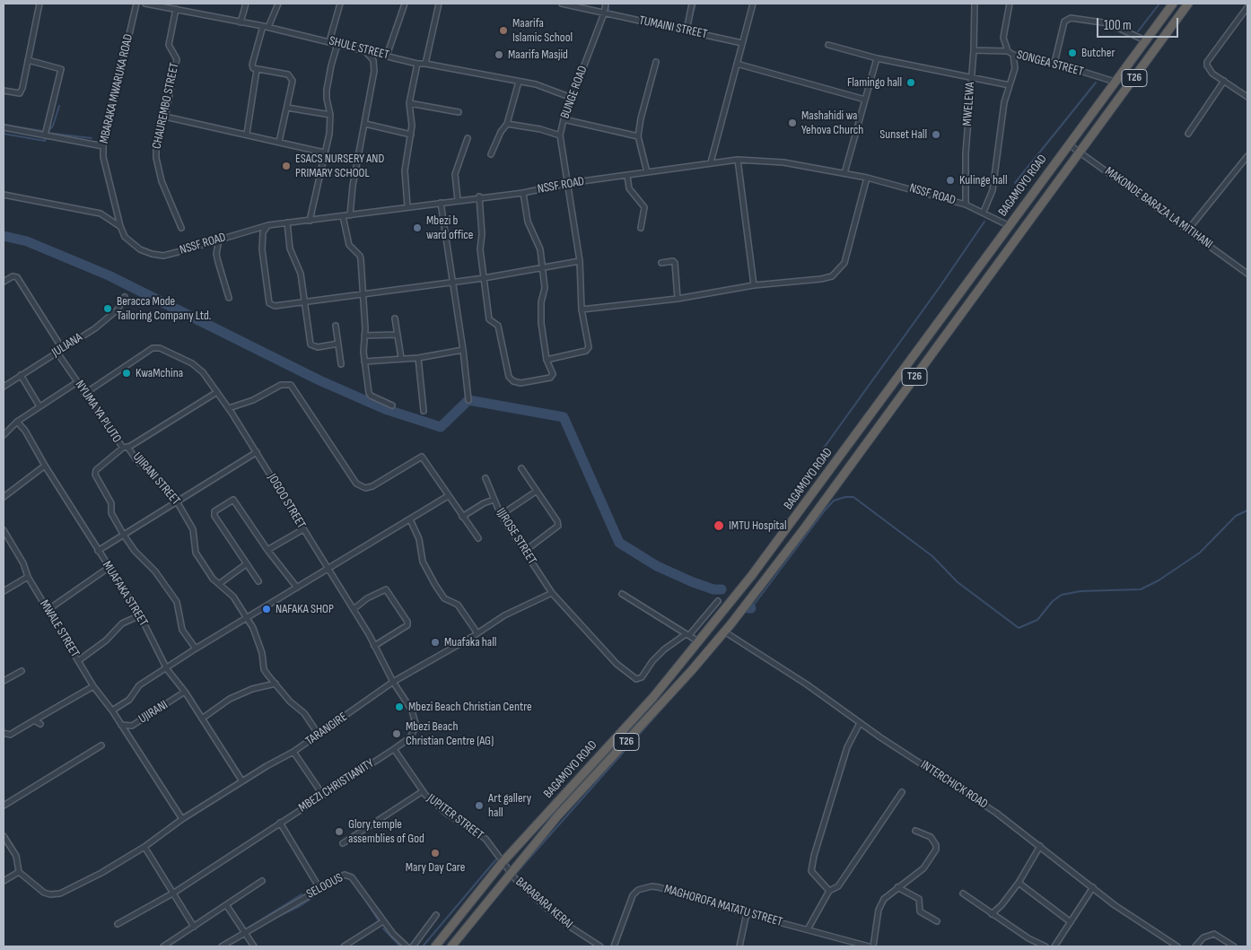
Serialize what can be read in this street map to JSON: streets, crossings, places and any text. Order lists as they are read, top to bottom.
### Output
{
  "streets": {
    "highway": ["T26", "BAGAMOYO ROAD"],
    "street": [
      "TUMAINI STREET",
      "SHULE STREET",
      "SONGEA STREET",
      "MBARAKA MWARUKA ROAD",
      "BUNGE ROAD",
      "MWELEWA",
      "CHAUREMBO STREET",
      "NSSF ROAD",
      "MAKONDE BARAZA LA MITIHANI",
      "JULIANA",
      "NYUMA YA PLUTO",
      "UJIRANI STREET",
      "JOGOO STREET",
      "IJJROSE STREET",
      "MUAFAKA STREET",
      "MWALE STREET",
      "UJIRANI",
      "TARANGIRE",
      "INTERCHICK ROAD",
      "MBEZI CHRISTIANITY",
      "JUPITER STREET",
      "SELOOUS",
      "BARABARA KERAI",
      "MAGHOROFA MATATU STREET"
    ]
  },
  "crossings": [
    ["TUMAINI STREET", "BUNGE ROAD"],
    ["SHULE STREET", "BUNGE ROAD"],
    ["SHULE STREET", "CHAUREMBO STREET"],
    ["SONGEA STREET", "BAGAMOYO ROAD"],
    ["MBARAKA MWARUKA ROAD", "NSSF ROAD"],
    ["BUNGE ROAD", "NSSF ROAD"],
    ["MWELEWA", "NSSF ROAD"],
    ["NSSF ROAD", "BAGAMOYO ROAD"],
    ["BAGAMOYO ROAD", "MAKONDE BARAZA LA MITIHANI"],
    ["BAGAMOYO ROAD", "INTERCHICK ROAD"],
    ["BAGAMOYO ROAD", "JUPITER STREET"],
    ["BAGAMOYO ROAD", "BARABARA KERAI"],
    ["JULIANA", "NYUMA YA PLUTO"],
    ["NYUMA YA PLUTO", "UJIRANI STREET"],
    ["NYUMA YA PLUTO", "JOGOO STREET"],
    ["UJIRANI STREET", "TARANGIRE"],
    ["JOGOO STREET", "TARANGIRE"],
    ["JOGOO STREET", "MBEZI CHRISTIANITY"],
    ["JOGOO STREET", "JUPITER STREET"],
    ["IJJROSE STREET", "TARANGIRE"],
    ["MUAFAKA STREET", "UJIRANI"],
    ["MUAFAKA STREET", "TARANGIRE"],
    ["MWALE STREET", "UJIRANI"],
    ["MWALE STREET", "TARANGIRE"],
    ["MBEZI CHRISTIANITY", "JUPITER STREET"],
    ["JUPITER STREET", "BARABARA KERAI"]
  ],
  "places": [
    "Maarifa Islamic School",
    "Butcher",
    "Maarifa Masjid",
    "Flamingo hall",
    "Mashahidi wa Yehova Church",
    "Sunset Hall",
    "ESACS NURSERY AND PRIMARY SCHOOL",
    "Kulinge hall",
    "Mbezi b ward office",
    "Beracca Mode Tailoring Company Ltd.",
    "KwaMchina",
    "IMTU Hospital",
    "NAFAKA SHOP",
    "Muafaka hall",
    "Mbezi Beach Christian Centre",
    "Mbezi Beach Christian Centre (AG)",
    "Art gallery hall",
    "Glory temple assemblies of God",
    "Mary Day Care"
  ],
  "scale_bar": "100 m"
}
